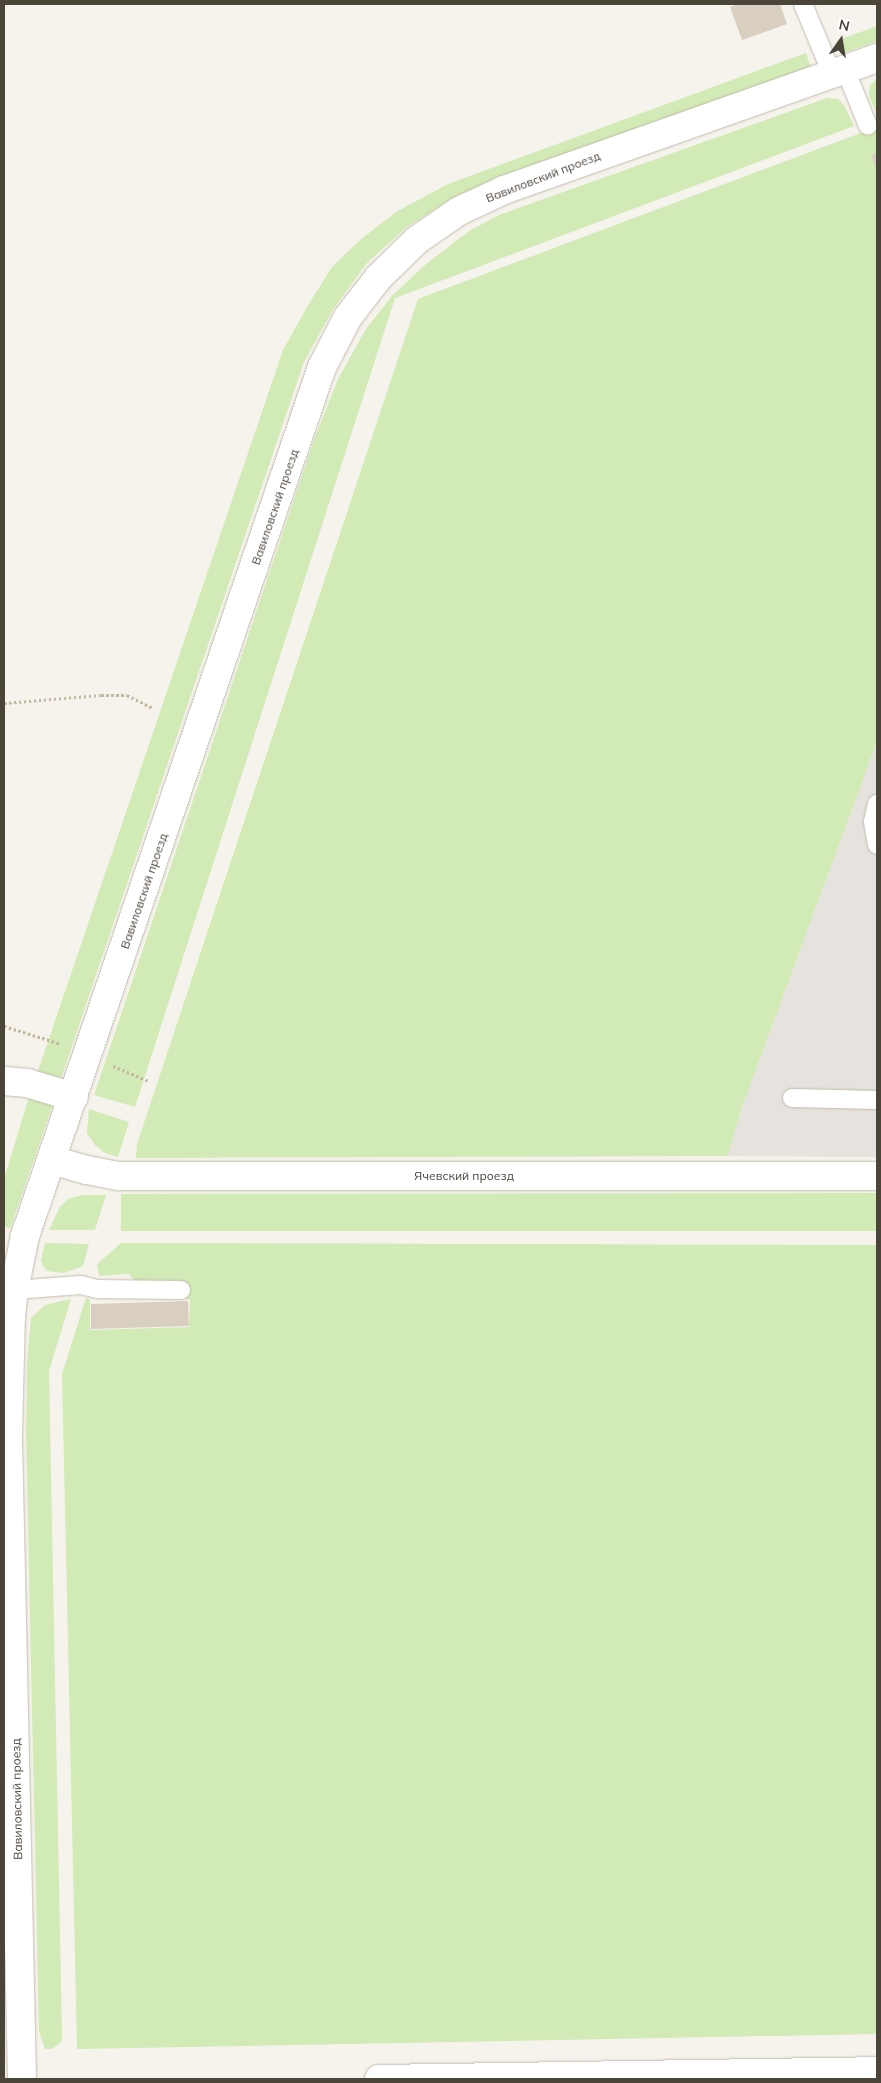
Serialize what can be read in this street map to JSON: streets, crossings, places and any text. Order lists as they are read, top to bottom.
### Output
{
  "streets": {
    "street": ["Вавиловский проезд", "Ячевский проезд"]
  },
  "crossings": [
    ["Вавиловский проезд", "Ячевский проезд"]
  ],
  "north": "top"
}
